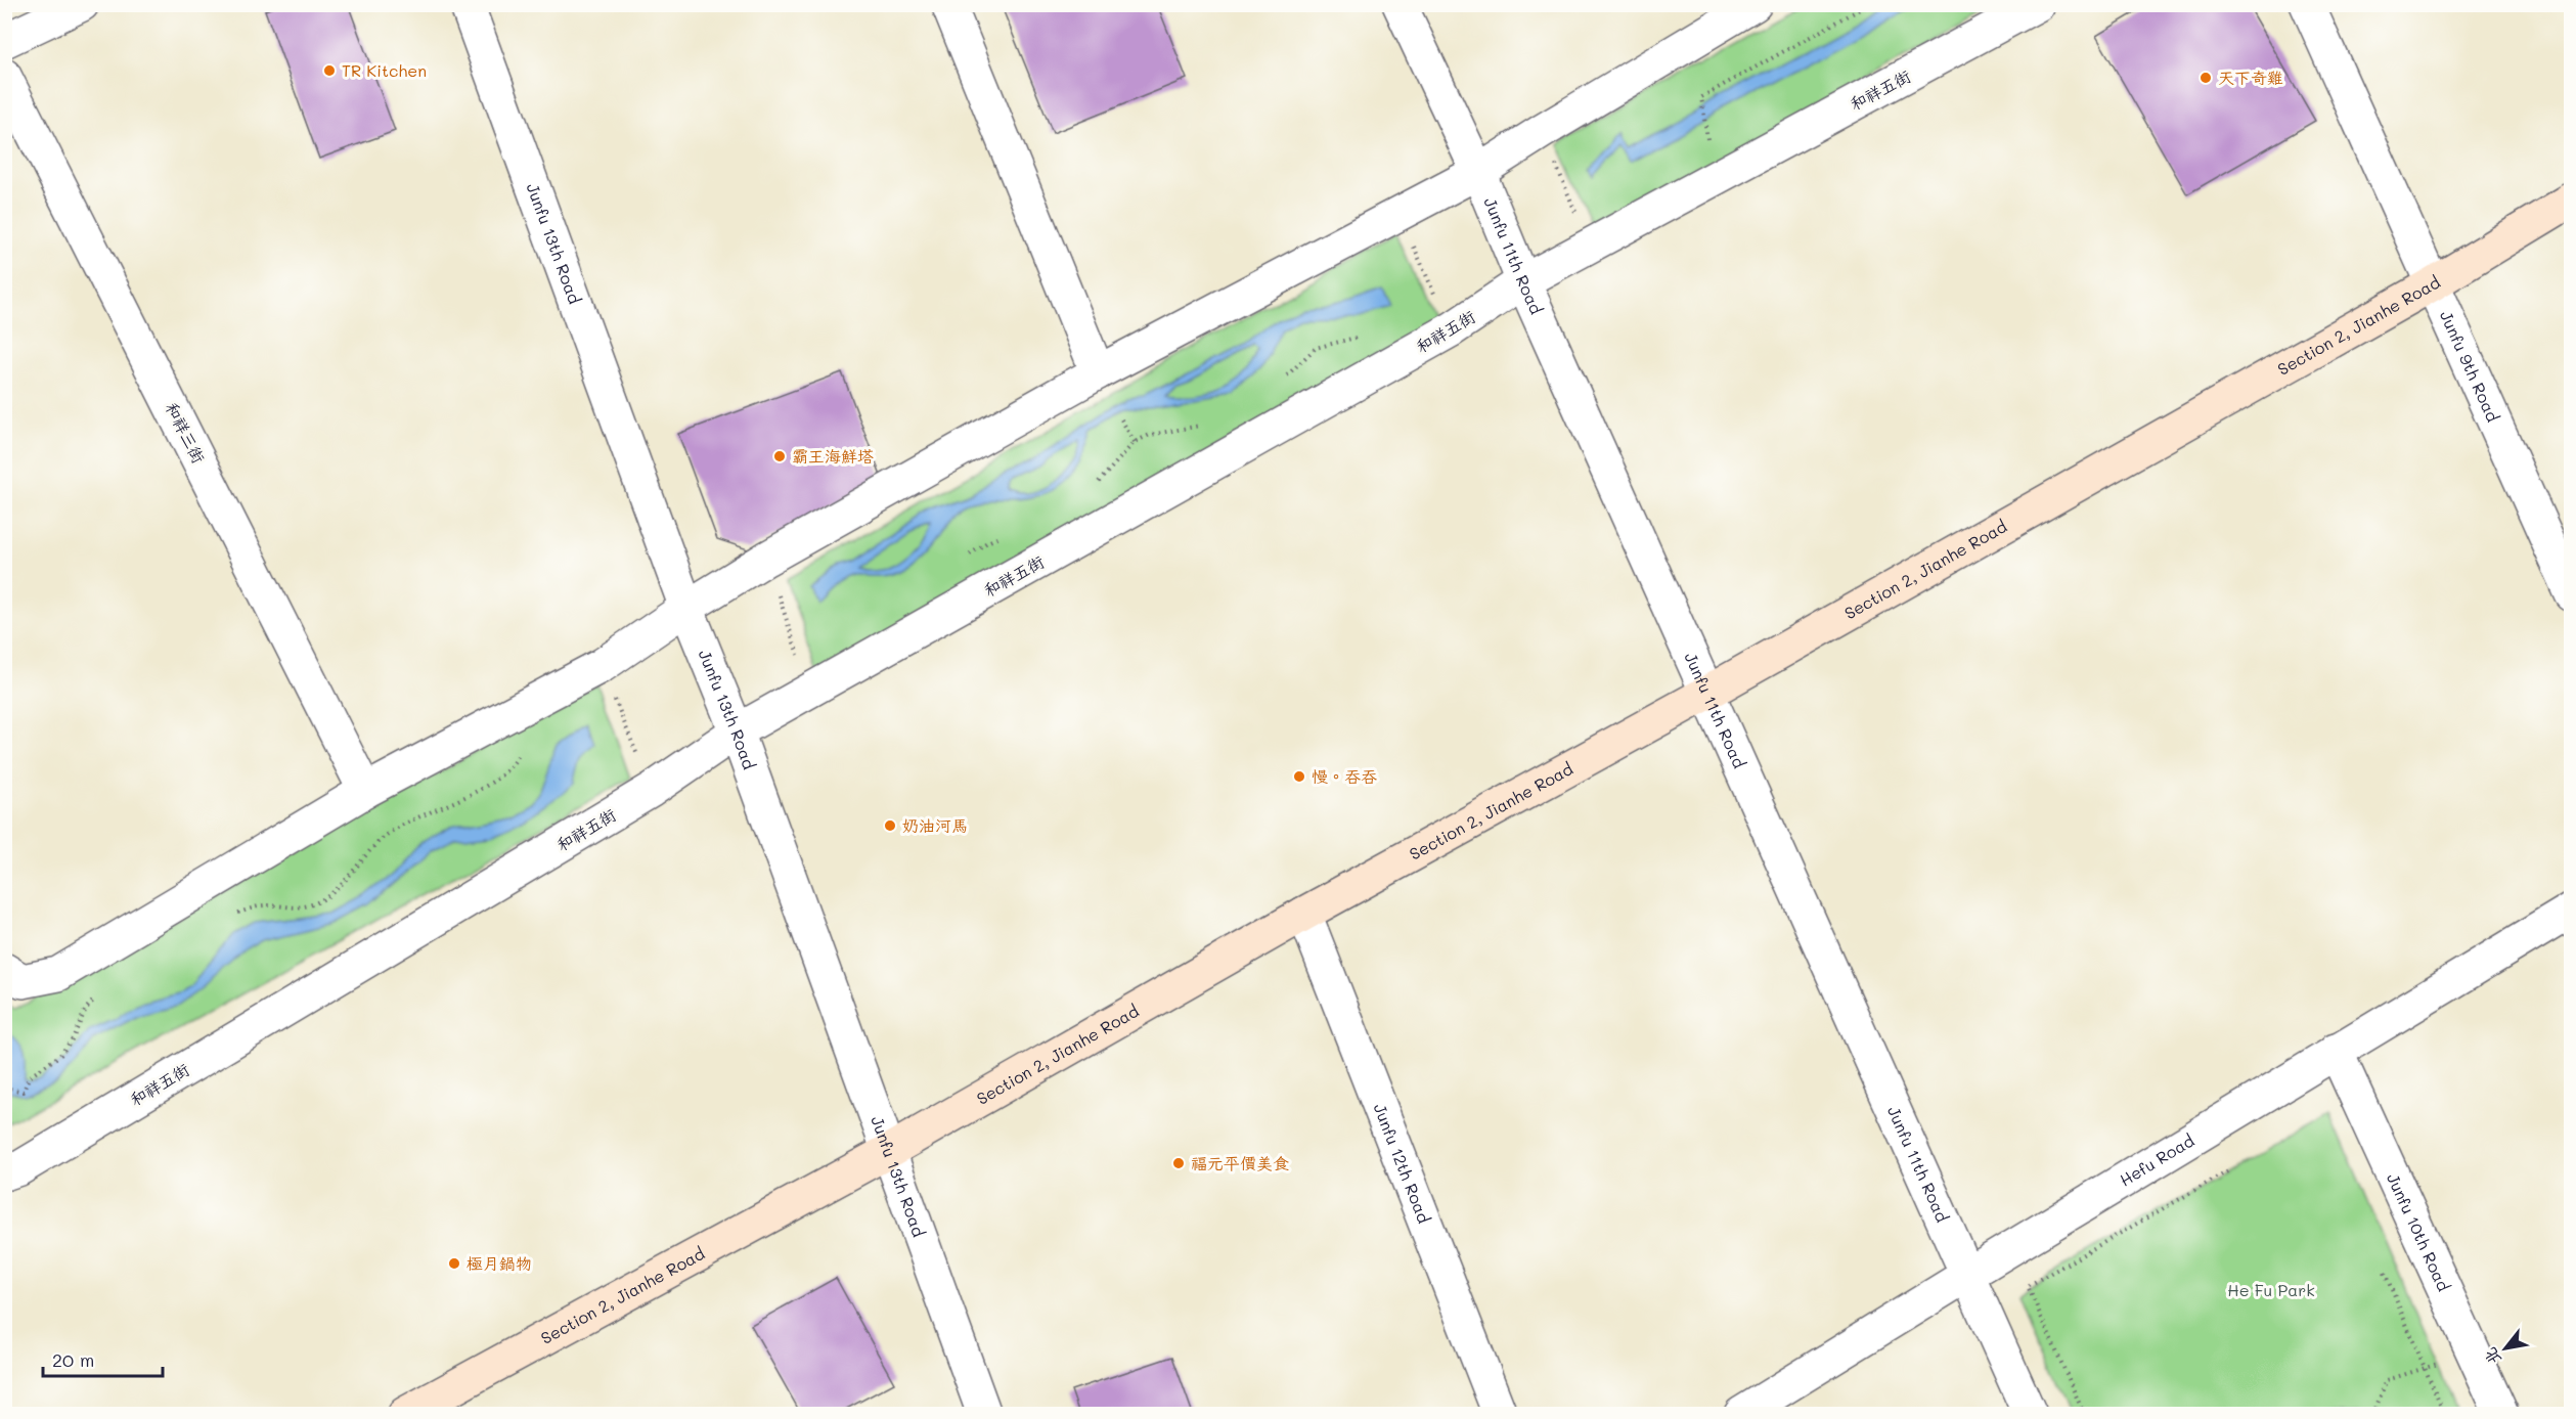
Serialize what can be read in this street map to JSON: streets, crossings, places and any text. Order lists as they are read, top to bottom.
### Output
{
  "streets": {
    "street": [
      "和祥五街",
      "Junfu 13th Road",
      "Junfu 11th Road",
      "Section 2, Jianhe Road",
      "Junfu 9th Road",
      "和祥三街",
      "Hefu Road",
      "Junfu 12th Road",
      "Junfu 10th Road"
    ]
  },
  "crossings": [
    ["和祥五街", "Junfu 13th Road"],
    ["和祥五街", "Junfu 11th Road"],
    ["Junfu 13th Road", "Section 2, Jianhe Road"],
    ["Junfu 11th Road", "Section 2, Jianhe Road"],
    ["Junfu 11th Road", "Hefu Road"],
    ["Section 2, Jianhe Road", "Junfu 9th Road"],
    ["Section 2, Jianhe Road", "Junfu 12th Road"],
    ["Hefu Road", "Junfu 10th Road"]
  ],
  "parks": ["He Fu Park"],
  "places": [
    "TR Kitchen",
    "天下奇雞",
    "霸王海鮮塔",
    "慢。吞吞",
    "奶油河馬",
    "福元平價美食",
    "極月鍋物"
  ],
  "scale_bar": "20 m",
  "north": "bottom left"
}
